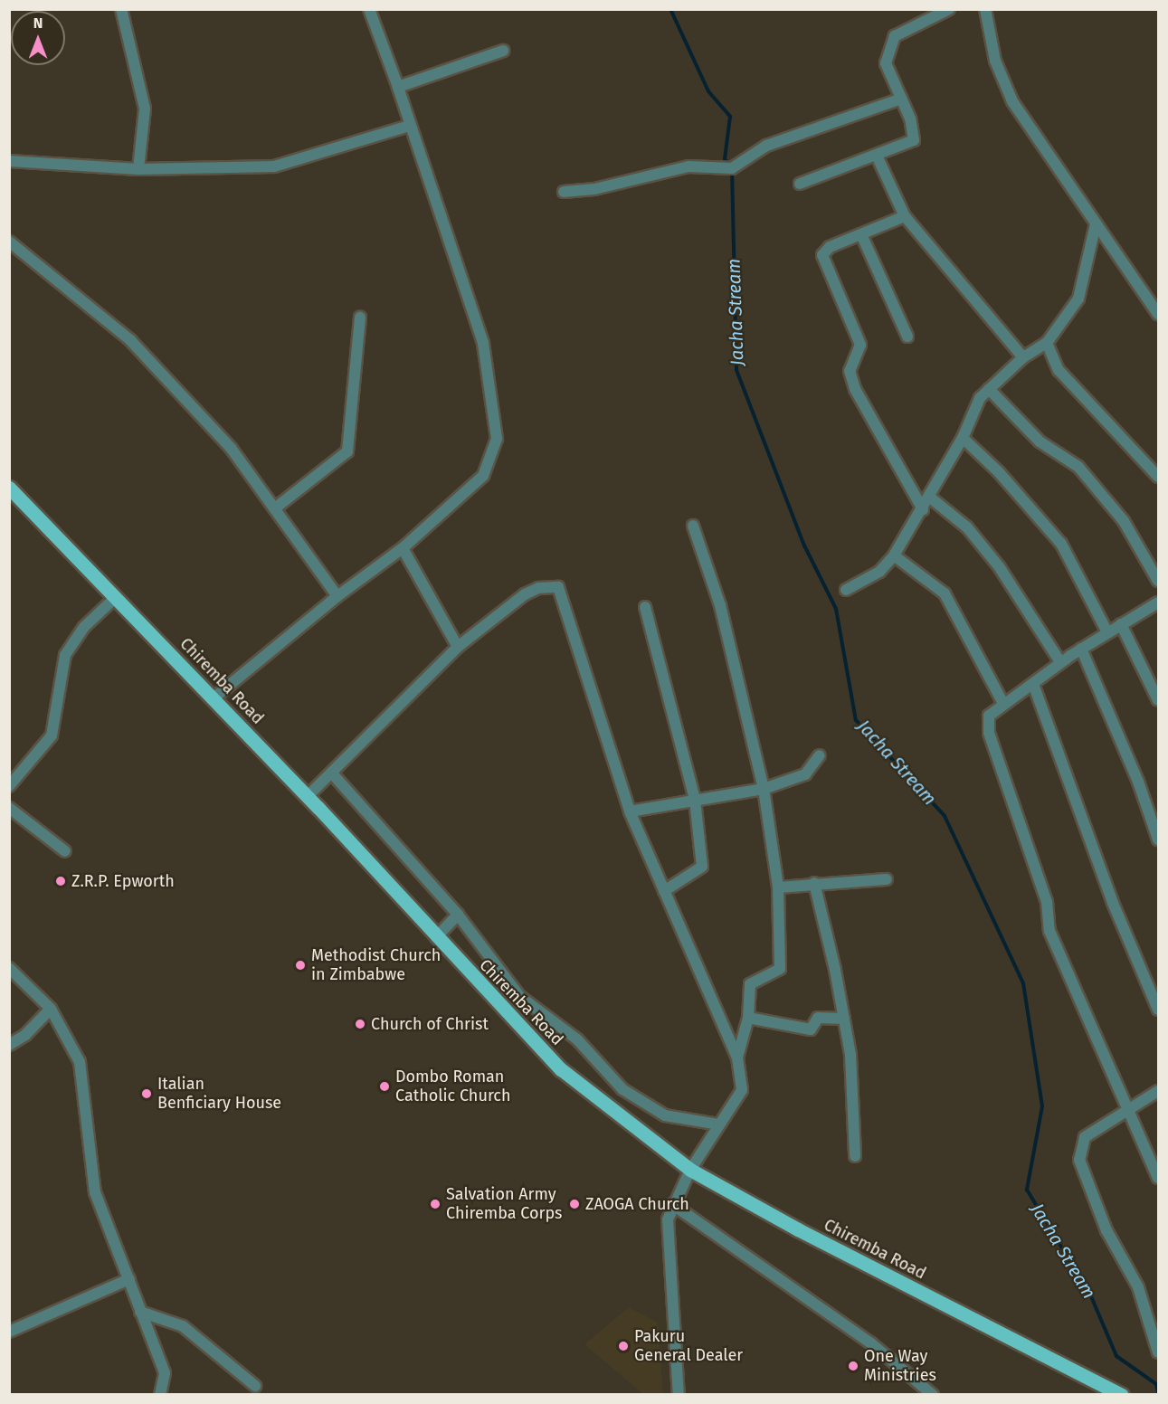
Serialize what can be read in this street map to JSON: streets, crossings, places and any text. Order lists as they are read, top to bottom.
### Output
{
  "streets": {
    "main road": ["Chiremba Road"]
  },
  "water": ["Jacha Stream"],
  "places": [
    "Z.R.P. Epworth",
    "Methodist Church in Zimbabwe",
    "Church of Christ",
    "Dombo Roman Catholic Church",
    "Italian Benficiary House",
    "Salvation Army Chiremba Corps",
    "ZAOGA Church",
    "Pakuru General Dealer",
    "One Way Ministries"
  ],
  "north": "top"
}
